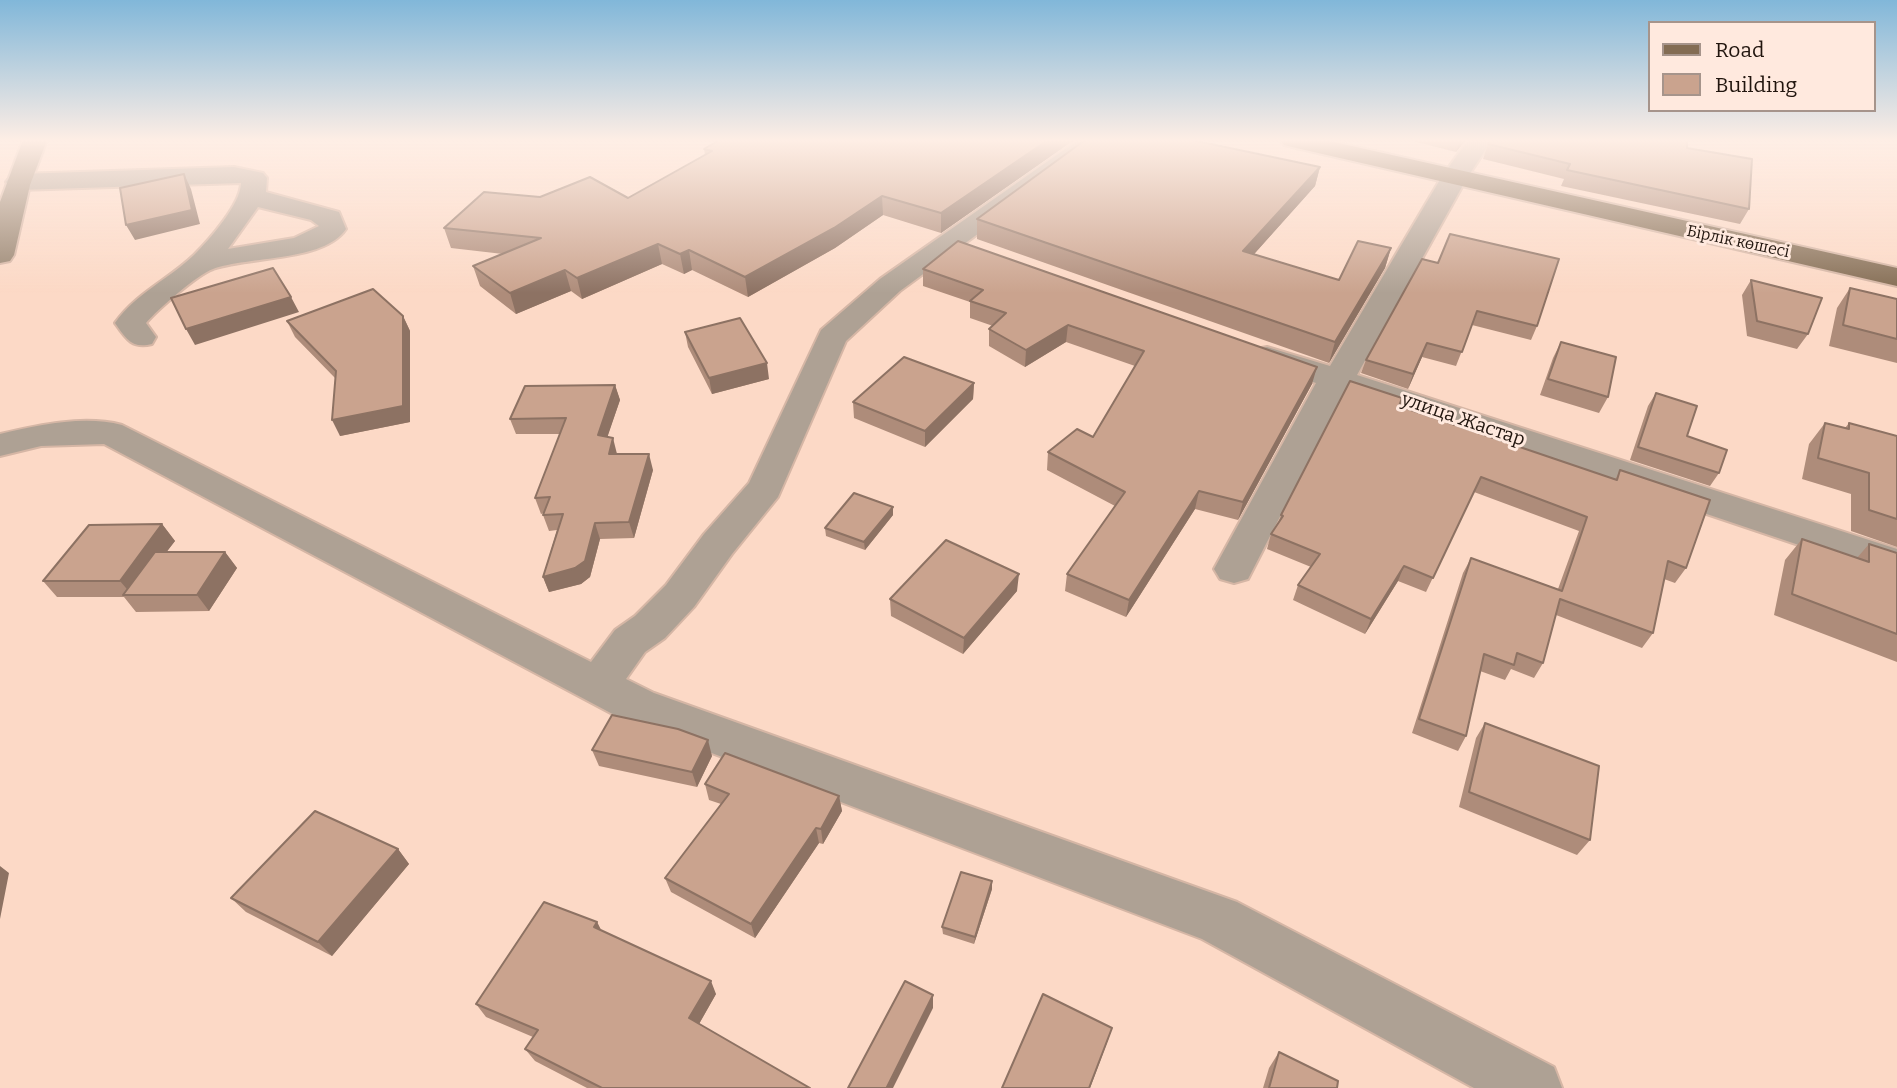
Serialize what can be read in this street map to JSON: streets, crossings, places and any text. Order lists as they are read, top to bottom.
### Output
{
  "streets": {
    "main road": ["Бірлік көшесі"],
    "street": ["улица Жастар"]
  },
  "legend": ["Road", "Building"]
}
